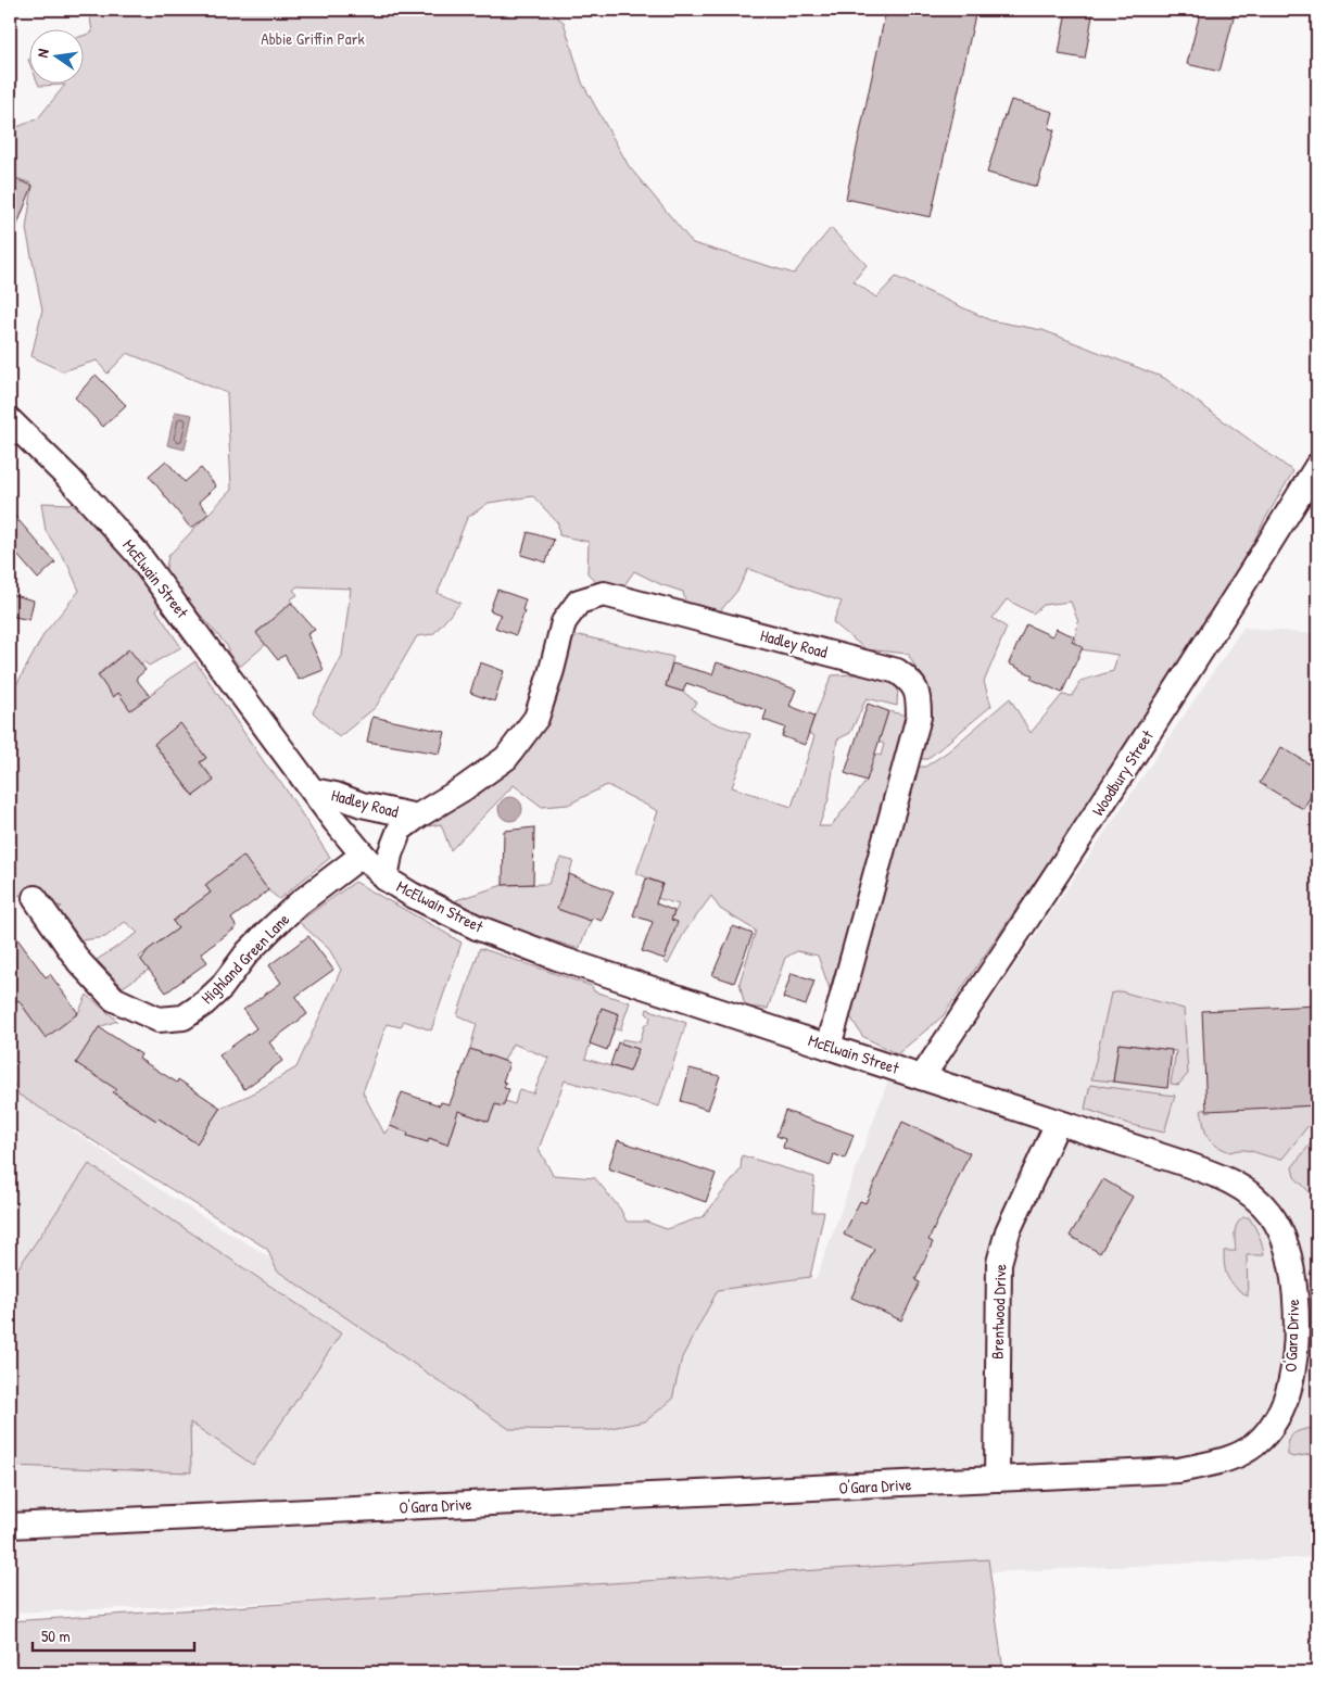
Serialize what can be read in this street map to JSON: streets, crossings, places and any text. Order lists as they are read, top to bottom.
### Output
{
  "streets": {
    "street": [
      "McElwain Street",
      "Hadley Road",
      "Woodbury Street",
      "Highland Green Lane",
      "Brentwood Drive",
      "O'Gara Drive"
    ]
  },
  "crossings": [
    ["McElwain Street", "Hadley Road"],
    ["McElwain Street", "Woodbury Street"],
    ["McElwain Street", "Highland Green Lane"],
    ["McElwain Street", "Brentwood Drive"],
    ["McElwain Street", "O'Gara Drive"],
    ["Brentwood Drive", "O'Gara Drive"]
  ],
  "parks": ["Abbie Griffin Park"],
  "scale_bar": "50 m",
  "north": "left"
}
